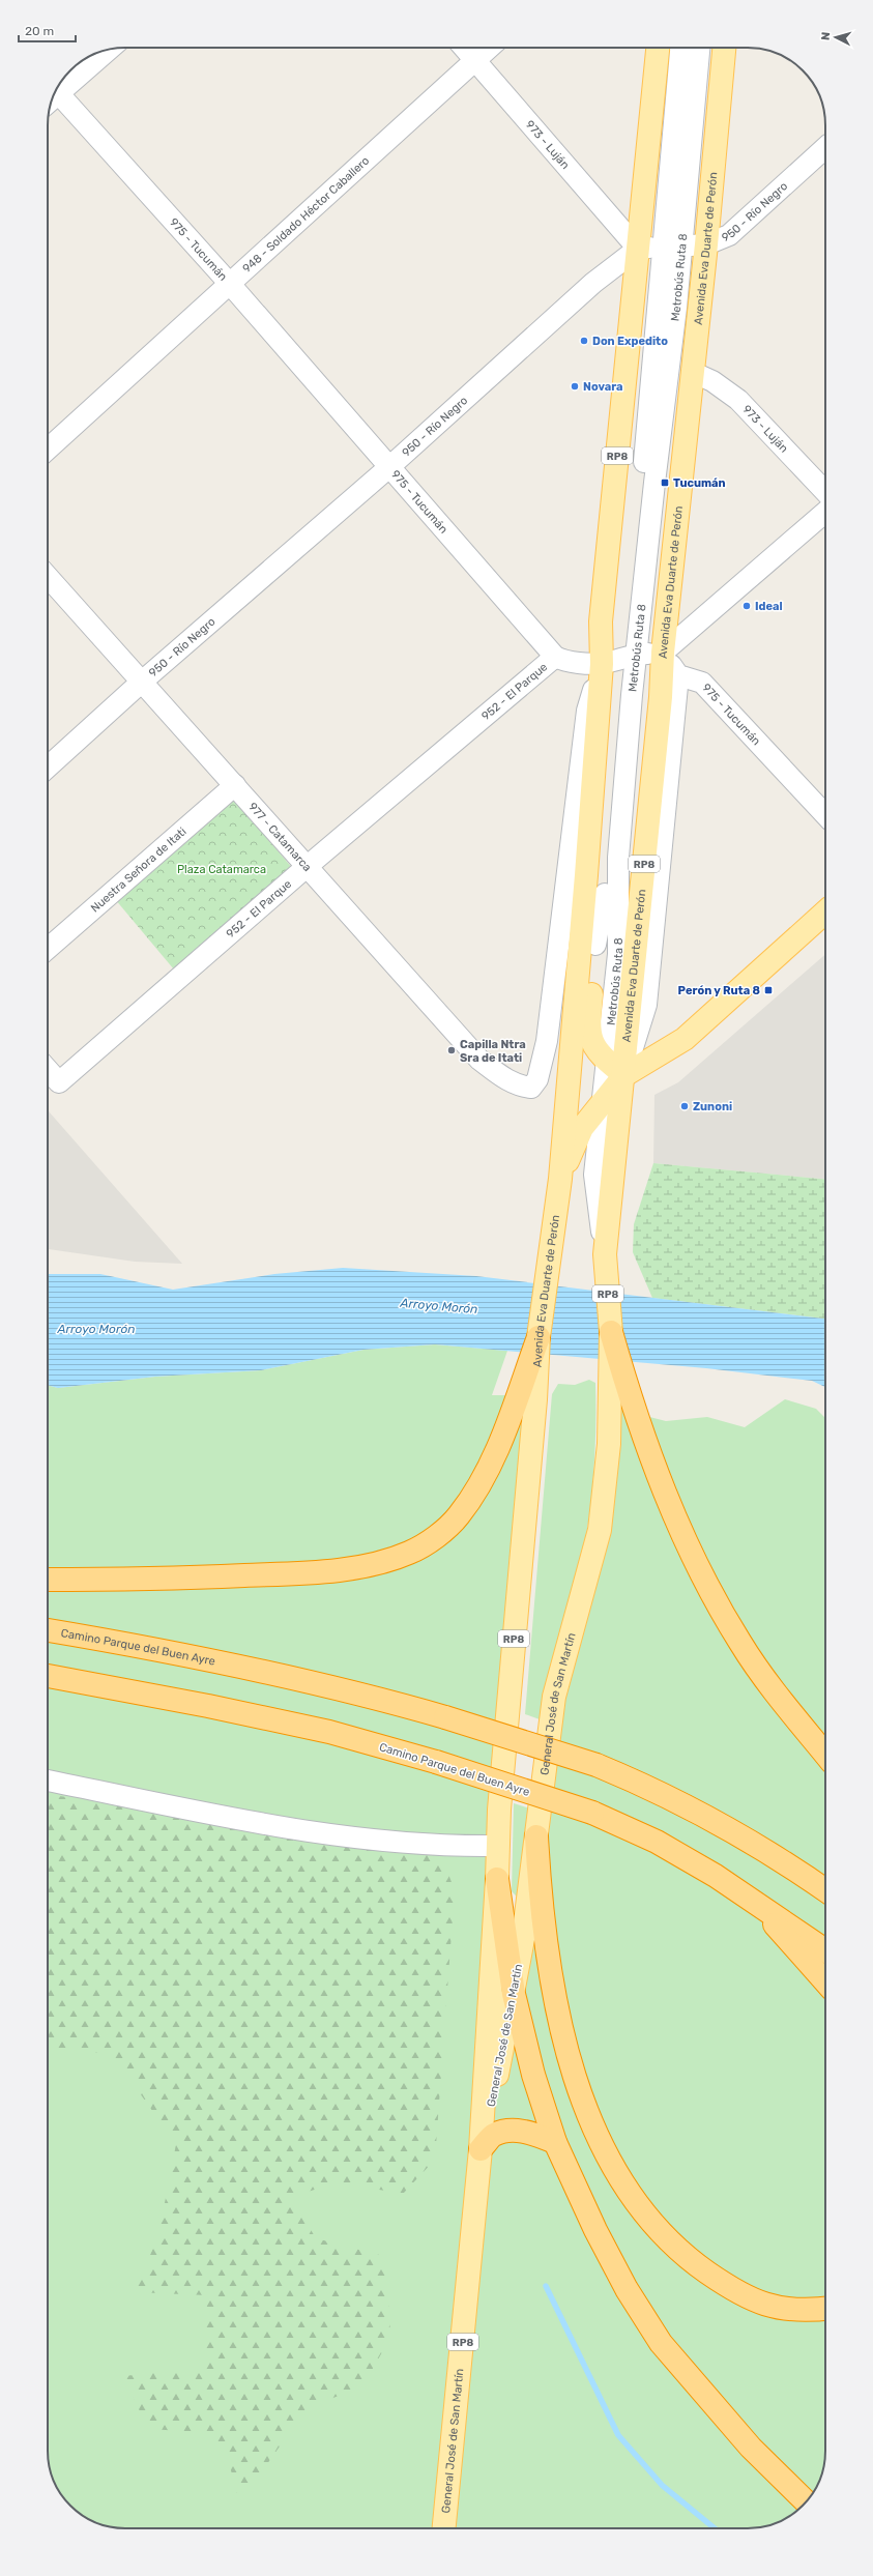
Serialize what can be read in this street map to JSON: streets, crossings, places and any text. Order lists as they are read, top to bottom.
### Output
{
  "streets": {
    "highway": ["Camino Parque del Buen Ayre"],
    "main road": ["Avenida Eva Duarte de Perón", "RP8", "General José de San Martín"],
    "street": [
      "973 - Luján",
      "950 - Río Negro",
      "948 - Soldado Héctor Caballero",
      "975 - Tucumán",
      "Metrobús Ruta 8",
      "952 - El Parque",
      "977 - Catamarca",
      "Nuestra Señora de Itati"
    ]
  },
  "crossings": [
    ["973 - Luján", "950 - Río Negro"],
    ["973 - Luján", "948 - Soldado Héctor Caballero"],
    ["973 - Luján", "Avenida Eva Duarte de Perón"],
    ["950 - Río Negro", "Avenida Eva Duarte de Perón"],
    ["950 - Río Negro", "975 - Tucumán"],
    ["950 - Río Negro", "Metrobús Ruta 8"],
    ["950 - Río Negro", "977 - Catamarca"],
    ["948 - Soldado Héctor Caballero", "975 - Tucumán"],
    ["Avenida Eva Duarte de Perón", "975 - Tucumán"],
    ["Avenida Eva Duarte de Perón", "Metrobús Ruta 8"],
    ["Avenida Eva Duarte de Perón", "977 - Catamarca"],
    ["Avenida Eva Duarte de Perón", "General José de San Martín"],
    ["975 - Tucumán", "952 - El Parque"],
    ["952 - El Parque", "977 - Catamarca"],
    ["977 - Catamarca", "Nuestra Señora de Itati"]
  ],
  "water": ["Arroyo Morón"],
  "parks": ["Plaza Catamarca"],
  "places": {
    "other": [
      "Don Expedito",
      "Novara",
      "Ideal",
      "Capilla Ntra Sra de Itati",
      "Zunoni"
    ],
    "transit": ["Tucumán", "Perón y Ruta 8"]
  },
  "scale_bar": "20 m",
  "north": "left"
}
